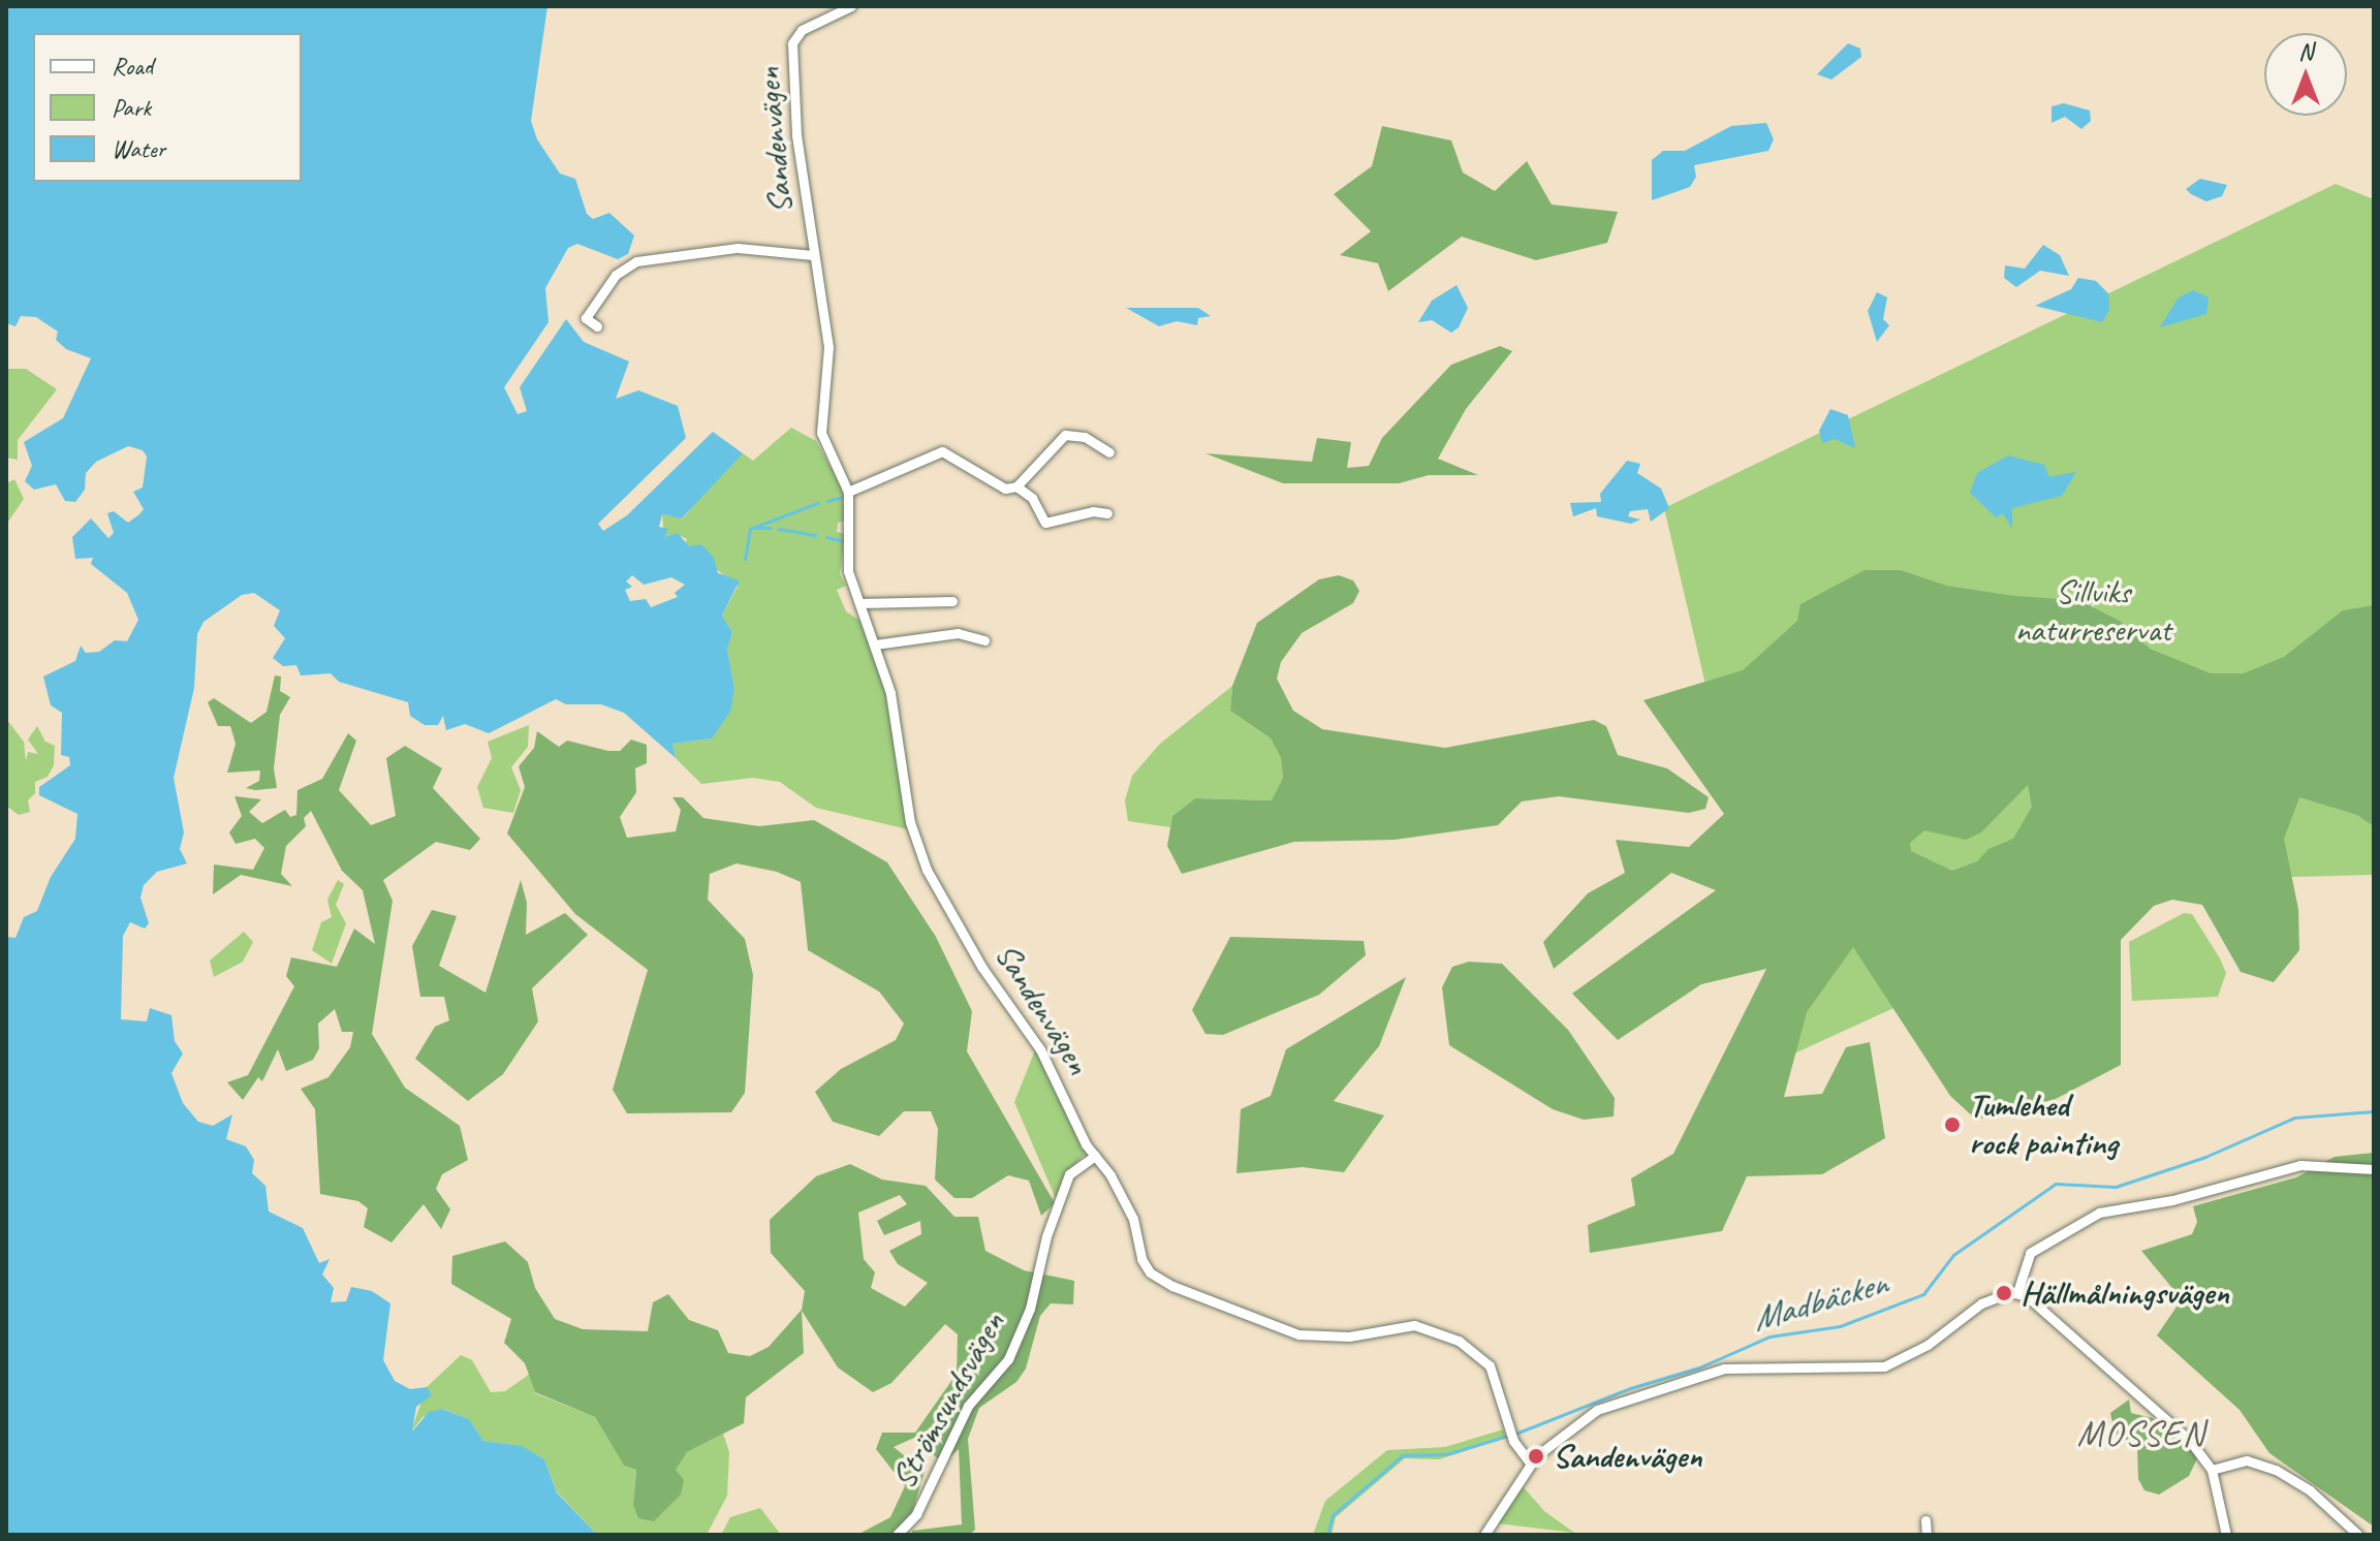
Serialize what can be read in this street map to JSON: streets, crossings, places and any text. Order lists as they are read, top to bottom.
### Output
{
  "streets": {
    "street": ["Sandenvägen", "Strömsundsvägen"]
  },
  "crossings": [
    ["Sandenvägen", "Strömsundsvägen"]
  ],
  "districts": ["MOSSEN"],
  "water": ["Madbäcken"],
  "parks": ["Sillviks naturreservat"],
  "places": ["Tumlehed rock painting", "Hällmålningsvägen", "Sandenvägen"],
  "legend": ["Road", "Park", "Water"],
  "north": "top"
}
